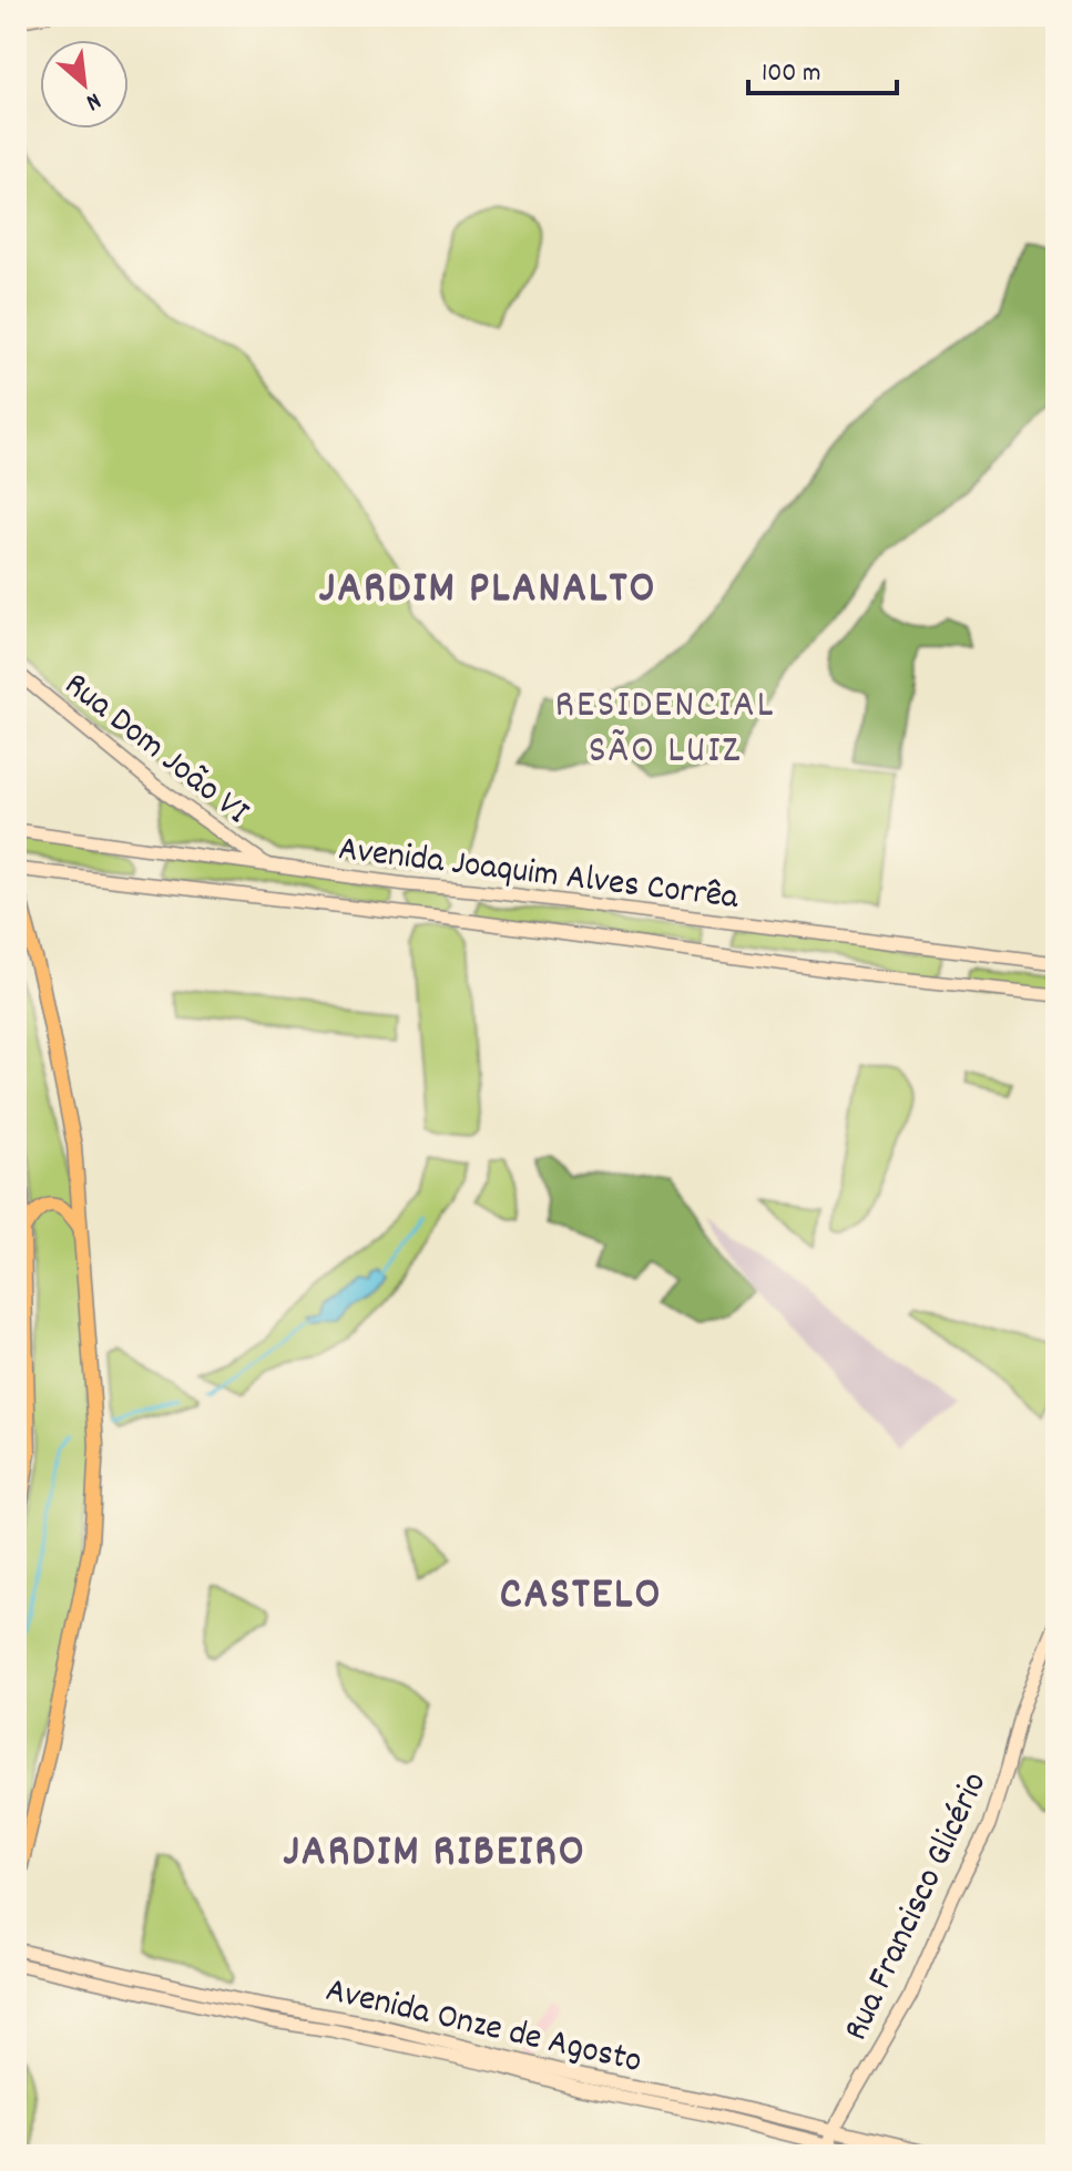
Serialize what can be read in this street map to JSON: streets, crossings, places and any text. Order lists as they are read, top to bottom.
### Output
{
  "streets": {
    "main road": [
      "Rua Dom João VI",
      "Avenida Joaquim Alves Corrêa",
      "Rua Francisco Glicério",
      "Avenida Onze de Agosto"
    ]
  },
  "crossings": [
    ["Rua Dom João VI", "Avenida Joaquim Alves Corrêa"],
    ["Rua Francisco Glicério", "Avenida Onze de Agosto"]
  ],
  "districts": [
    "JARDIM PLANALTO",
    "RESIDENCIAL SÃO LUIZ",
    "CASTELO",
    "JARDIM RIBEIRO"
  ],
  "scale_bar": "100 m",
  "north": "bottom right"
}
